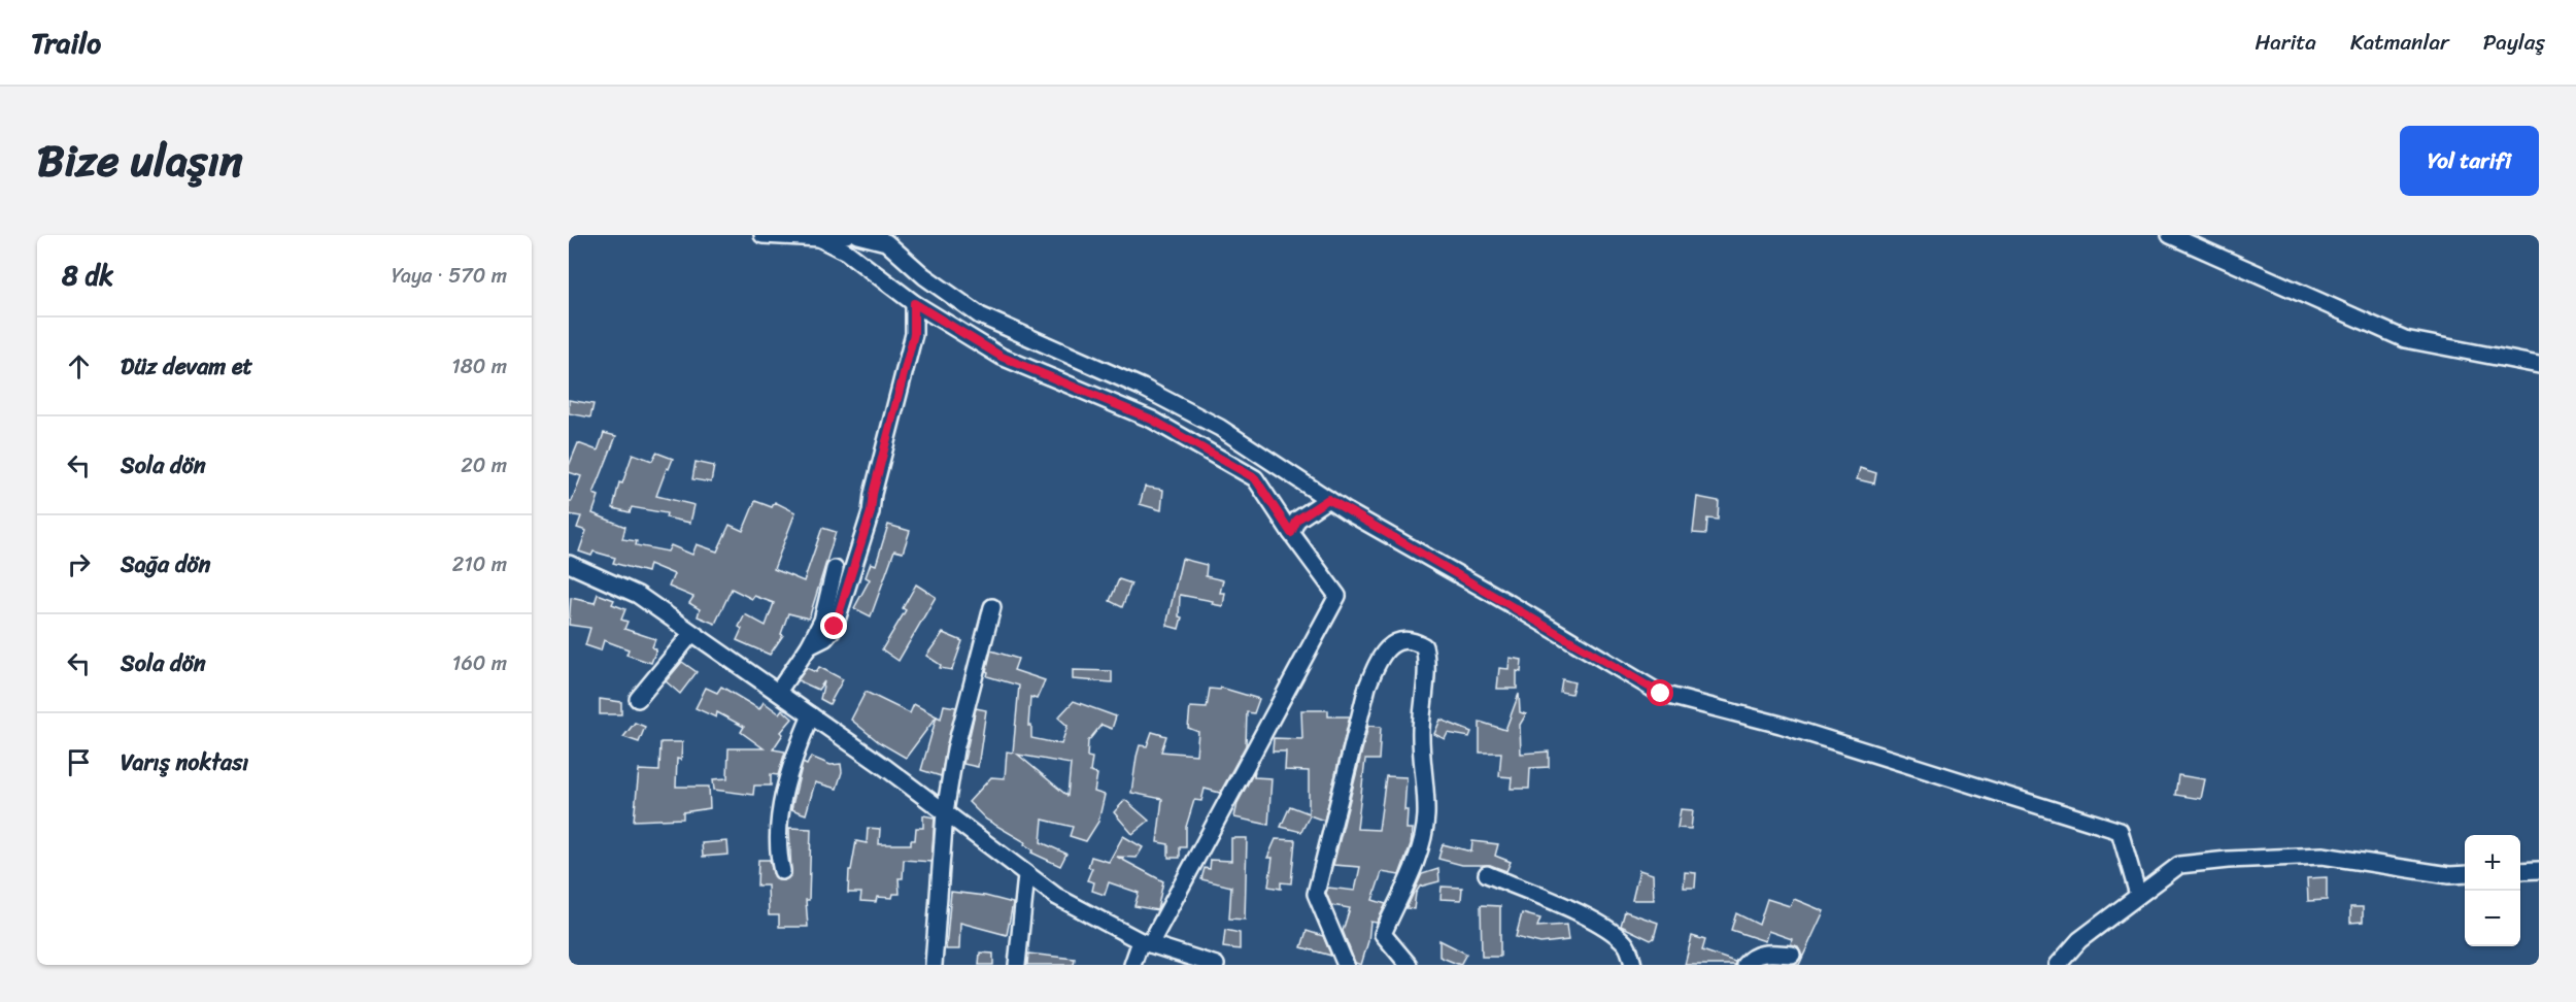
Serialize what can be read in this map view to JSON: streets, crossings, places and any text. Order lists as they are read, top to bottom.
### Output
{
  "page": {
    "header": "Trailo",
    "nav": ["Harita", "Katmanlar", "Paylaş"],
    "title": "Bize ulaşın",
    "buttons": "Yol tarifi",
    "heading": ["8 dk", "Yaya · 570 m"],
    "list": [
      ["Düz devam et", "180 m"],
      ["Sola dön", "20 m"],
      ["Sağa dön", "210 m"],
      ["Sola dön", "160 m"],
      "Varış noktası"
    ],
    "map_buttons": ["+", "−"]
  }
}
